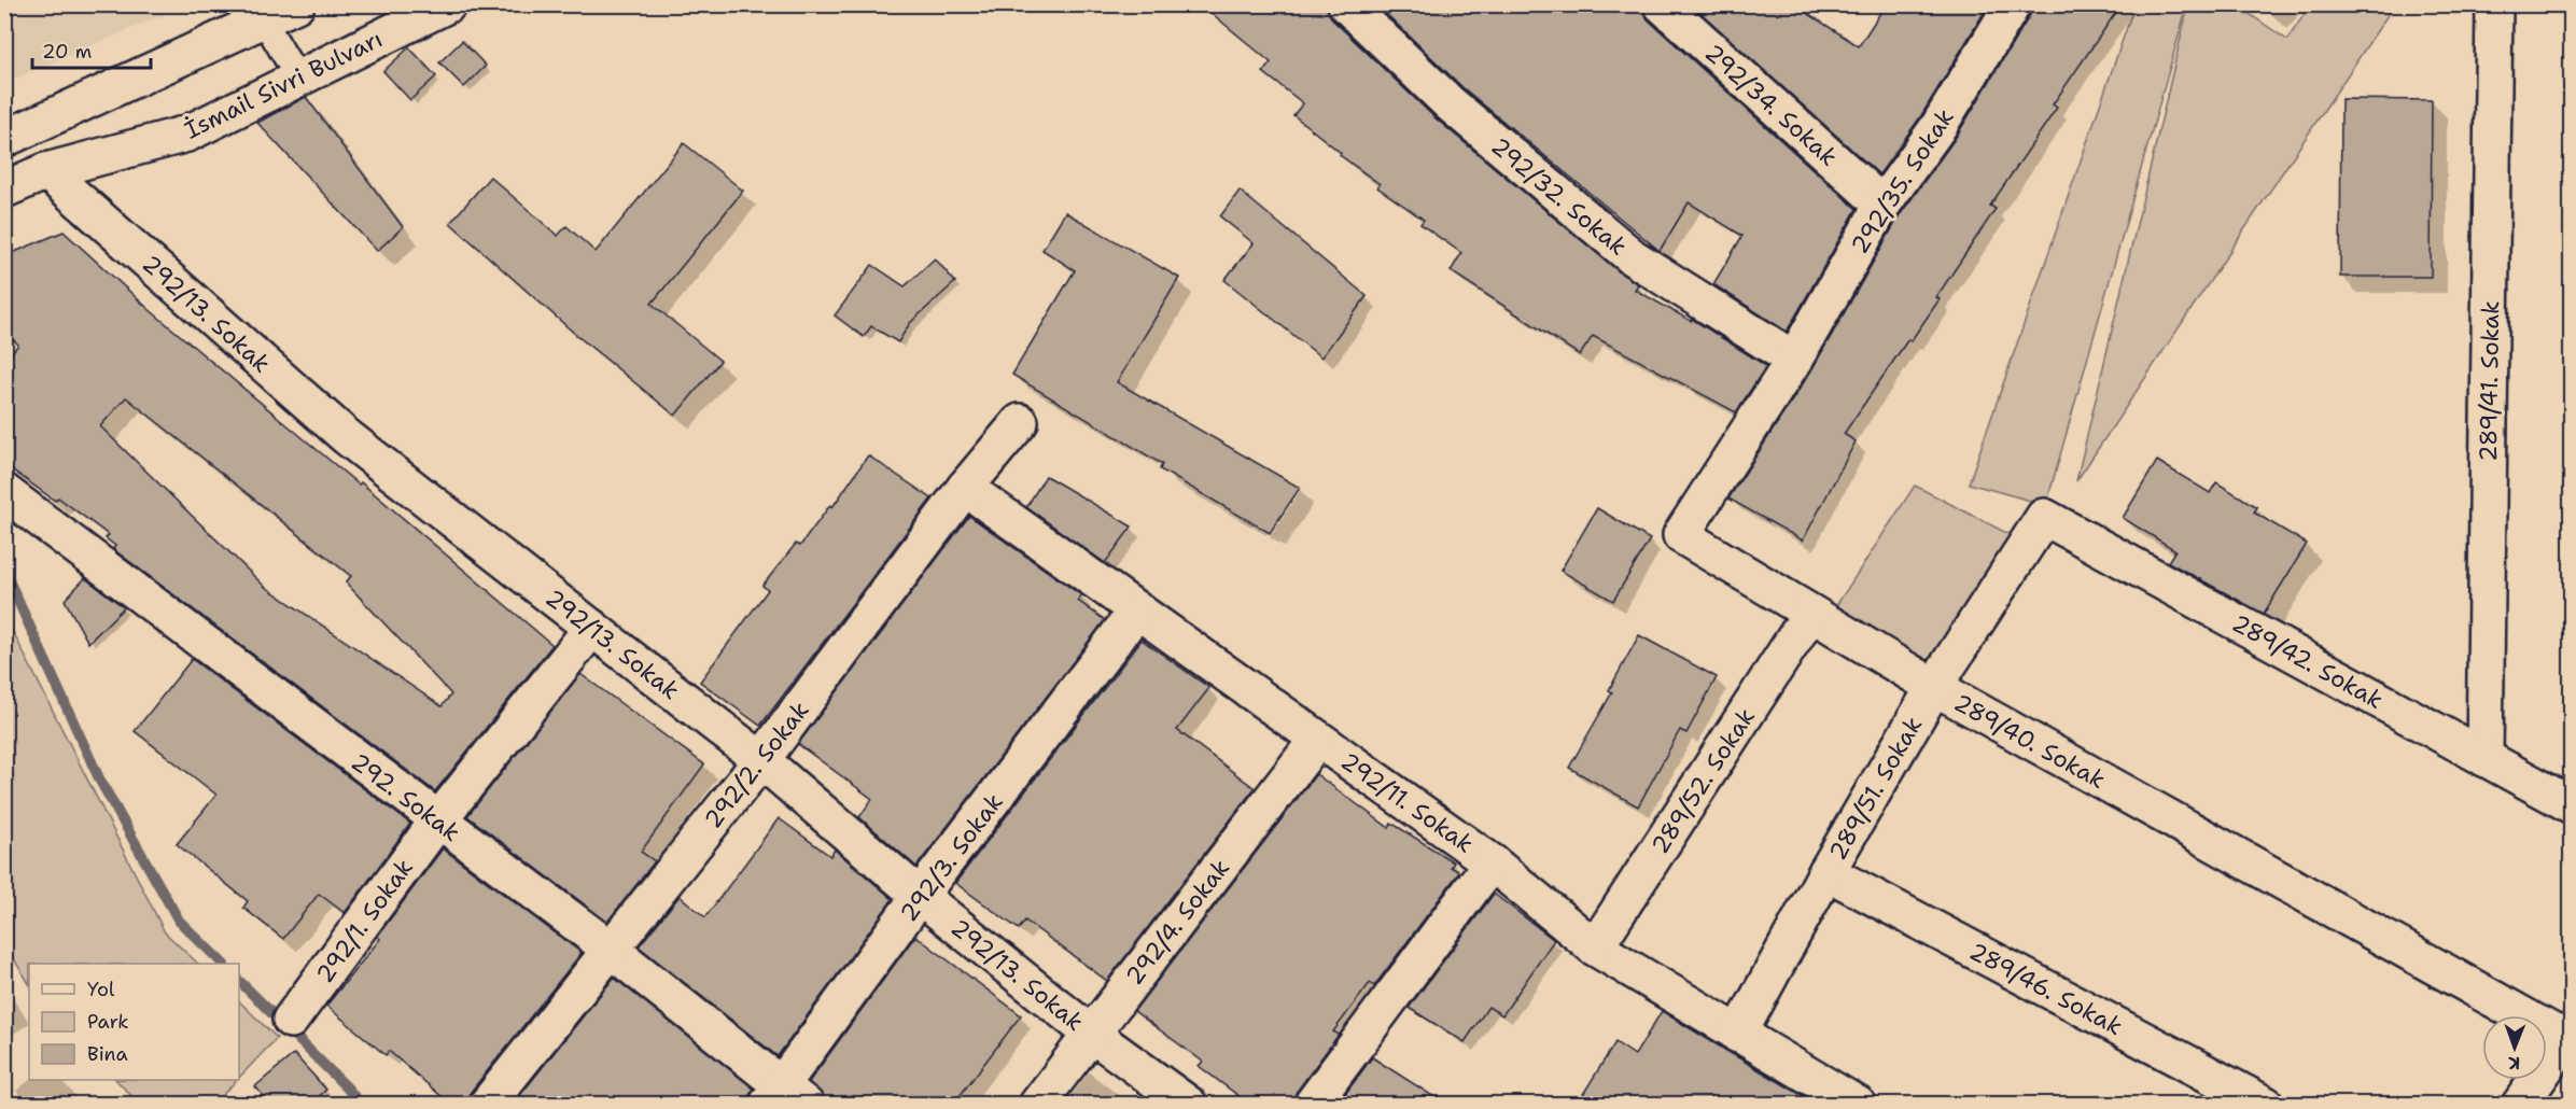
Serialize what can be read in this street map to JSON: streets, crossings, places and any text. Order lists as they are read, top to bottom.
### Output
{
  "streets": {
    "street": [
      "İsmail Sivri Bulvarı",
      "292/34. Sokak",
      "292/35. Sokak",
      "292/32. Sokak",
      "292/13. Sokak",
      "289/41. Sokak",
      "289/42. Sokak",
      "289/40. Sokak",
      "292/2. Sokak",
      "289/52. Sokak",
      "289/51. Sokak",
      "292. Sokak",
      "292/11. Sokak",
      "292/3. Sokak",
      "292/1. Sokak",
      "292/4. Sokak",
      "289/46. Sokak"
    ]
  },
  "crossings": [
    ["İsmail Sivri Bulvarı", "292/13. Sokak"],
    ["292/34. Sokak", "292/35. Sokak"],
    ["292/35. Sokak", "292/32. Sokak"],
    ["292/35. Sokak", "289/40. Sokak"],
    ["292/32. Sokak", "289/40. Sokak"],
    ["292/13. Sokak", "292/2. Sokak"],
    ["292/13. Sokak", "292/3. Sokak"],
    ["292/13. Sokak", "292/1. Sokak"],
    ["292/13. Sokak", "292/4. Sokak"],
    ["289/41. Sokak", "289/42. Sokak"],
    ["289/42. Sokak", "289/51. Sokak"],
    ["289/40. Sokak", "289/52. Sokak"],
    ["289/40. Sokak", "289/51. Sokak"],
    ["292/2. Sokak", "292. Sokak"],
    ["292/2. Sokak", "292/11. Sokak"],
    ["289/52. Sokak", "292/11. Sokak"],
    ["289/51. Sokak", "292/11. Sokak"],
    ["289/51. Sokak", "289/46. Sokak"],
    ["292. Sokak", "292/3. Sokak"],
    ["292. Sokak", "292/1. Sokak"],
    ["292/11. Sokak", "292/3. Sokak"],
    ["292/11. Sokak", "292/4. Sokak"]
  ],
  "legend": ["Yol", "Park", "Bina"],
  "scale_bar": "20 m",
  "north": "bottom"
}
